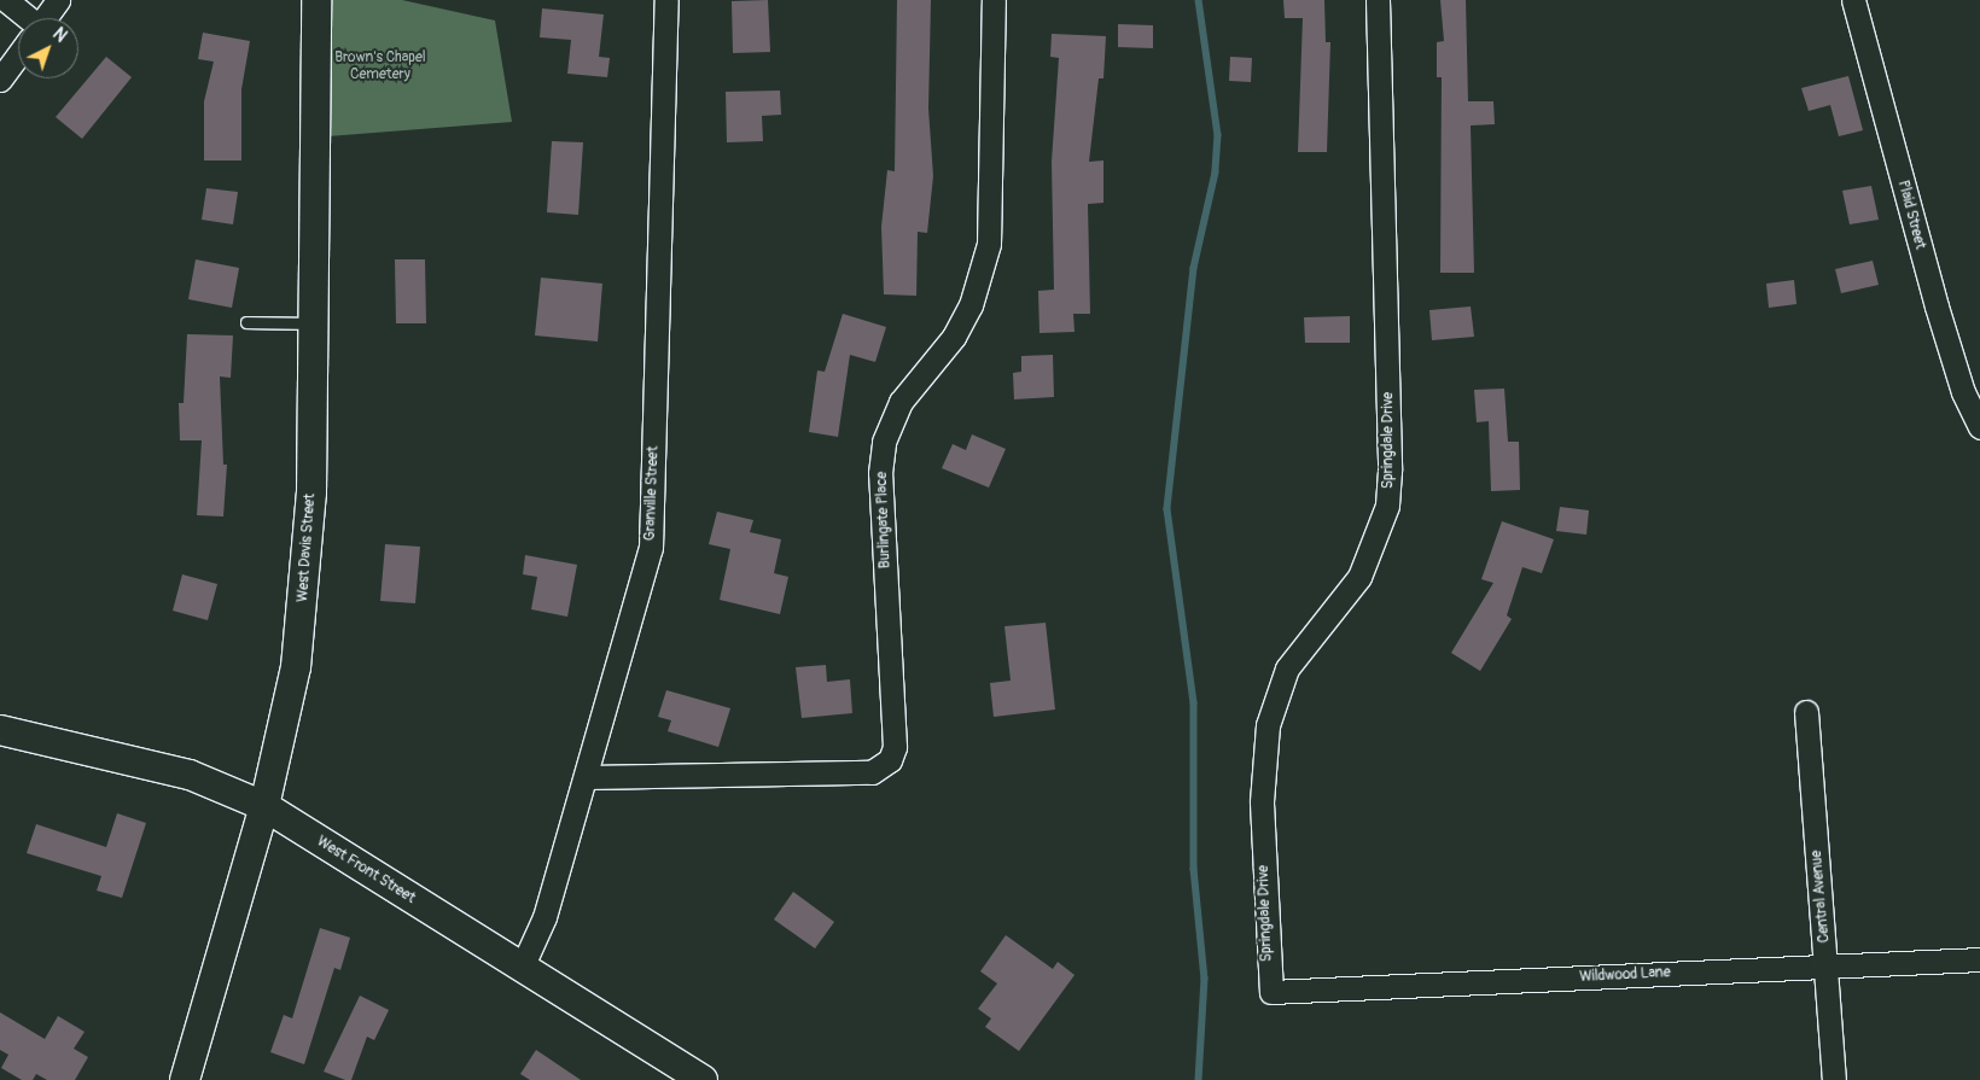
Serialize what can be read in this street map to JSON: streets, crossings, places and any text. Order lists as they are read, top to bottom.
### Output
{
  "streets": {
    "street": [
      "Plaid Street",
      "Springdale Drive",
      "Granville Street",
      "Burlingate Place",
      "West Davis Street",
      "West Front Street",
      "Central Avenue",
      "Wildwood Lane"
    ]
  },
  "crossings": [
    ["Springdale Drive", "Wildwood Lane"],
    ["Granville Street", "Burlingate Place"],
    ["Granville Street", "West Front Street"],
    ["West Davis Street", "West Front Street"],
    ["Central Avenue", "Wildwood Lane"]
  ],
  "parks": ["Brown's Chapel Cemetery"],
  "north": "top right"
}
